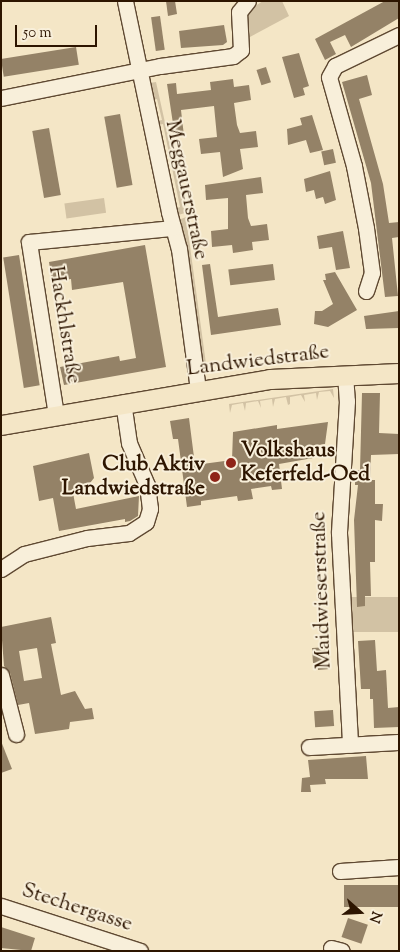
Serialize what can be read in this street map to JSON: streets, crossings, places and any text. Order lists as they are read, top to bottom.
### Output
{
  "streets": {
    "main road": ["Landwiedstraße"],
    "street": [
      "Meggauerstraße",
      "Hackhlstraße",
      "Maidwieserstraße",
      "Stechergasse"
    ]
  },
  "crossings": [
    ["Meggauerstraße", "Hackhlstraße"],
    ["Meggauerstraße", "Landwiedstraße"],
    ["Hackhlstraße", "Landwiedstraße"],
    ["Landwiedstraße", "Maidwieserstraße"]
  ],
  "places": ["Volkshaus Keferfeld-Oed", "Club Aktiv Landwiedstraße"],
  "scale_bar": "50 m",
  "north": "right"
}
